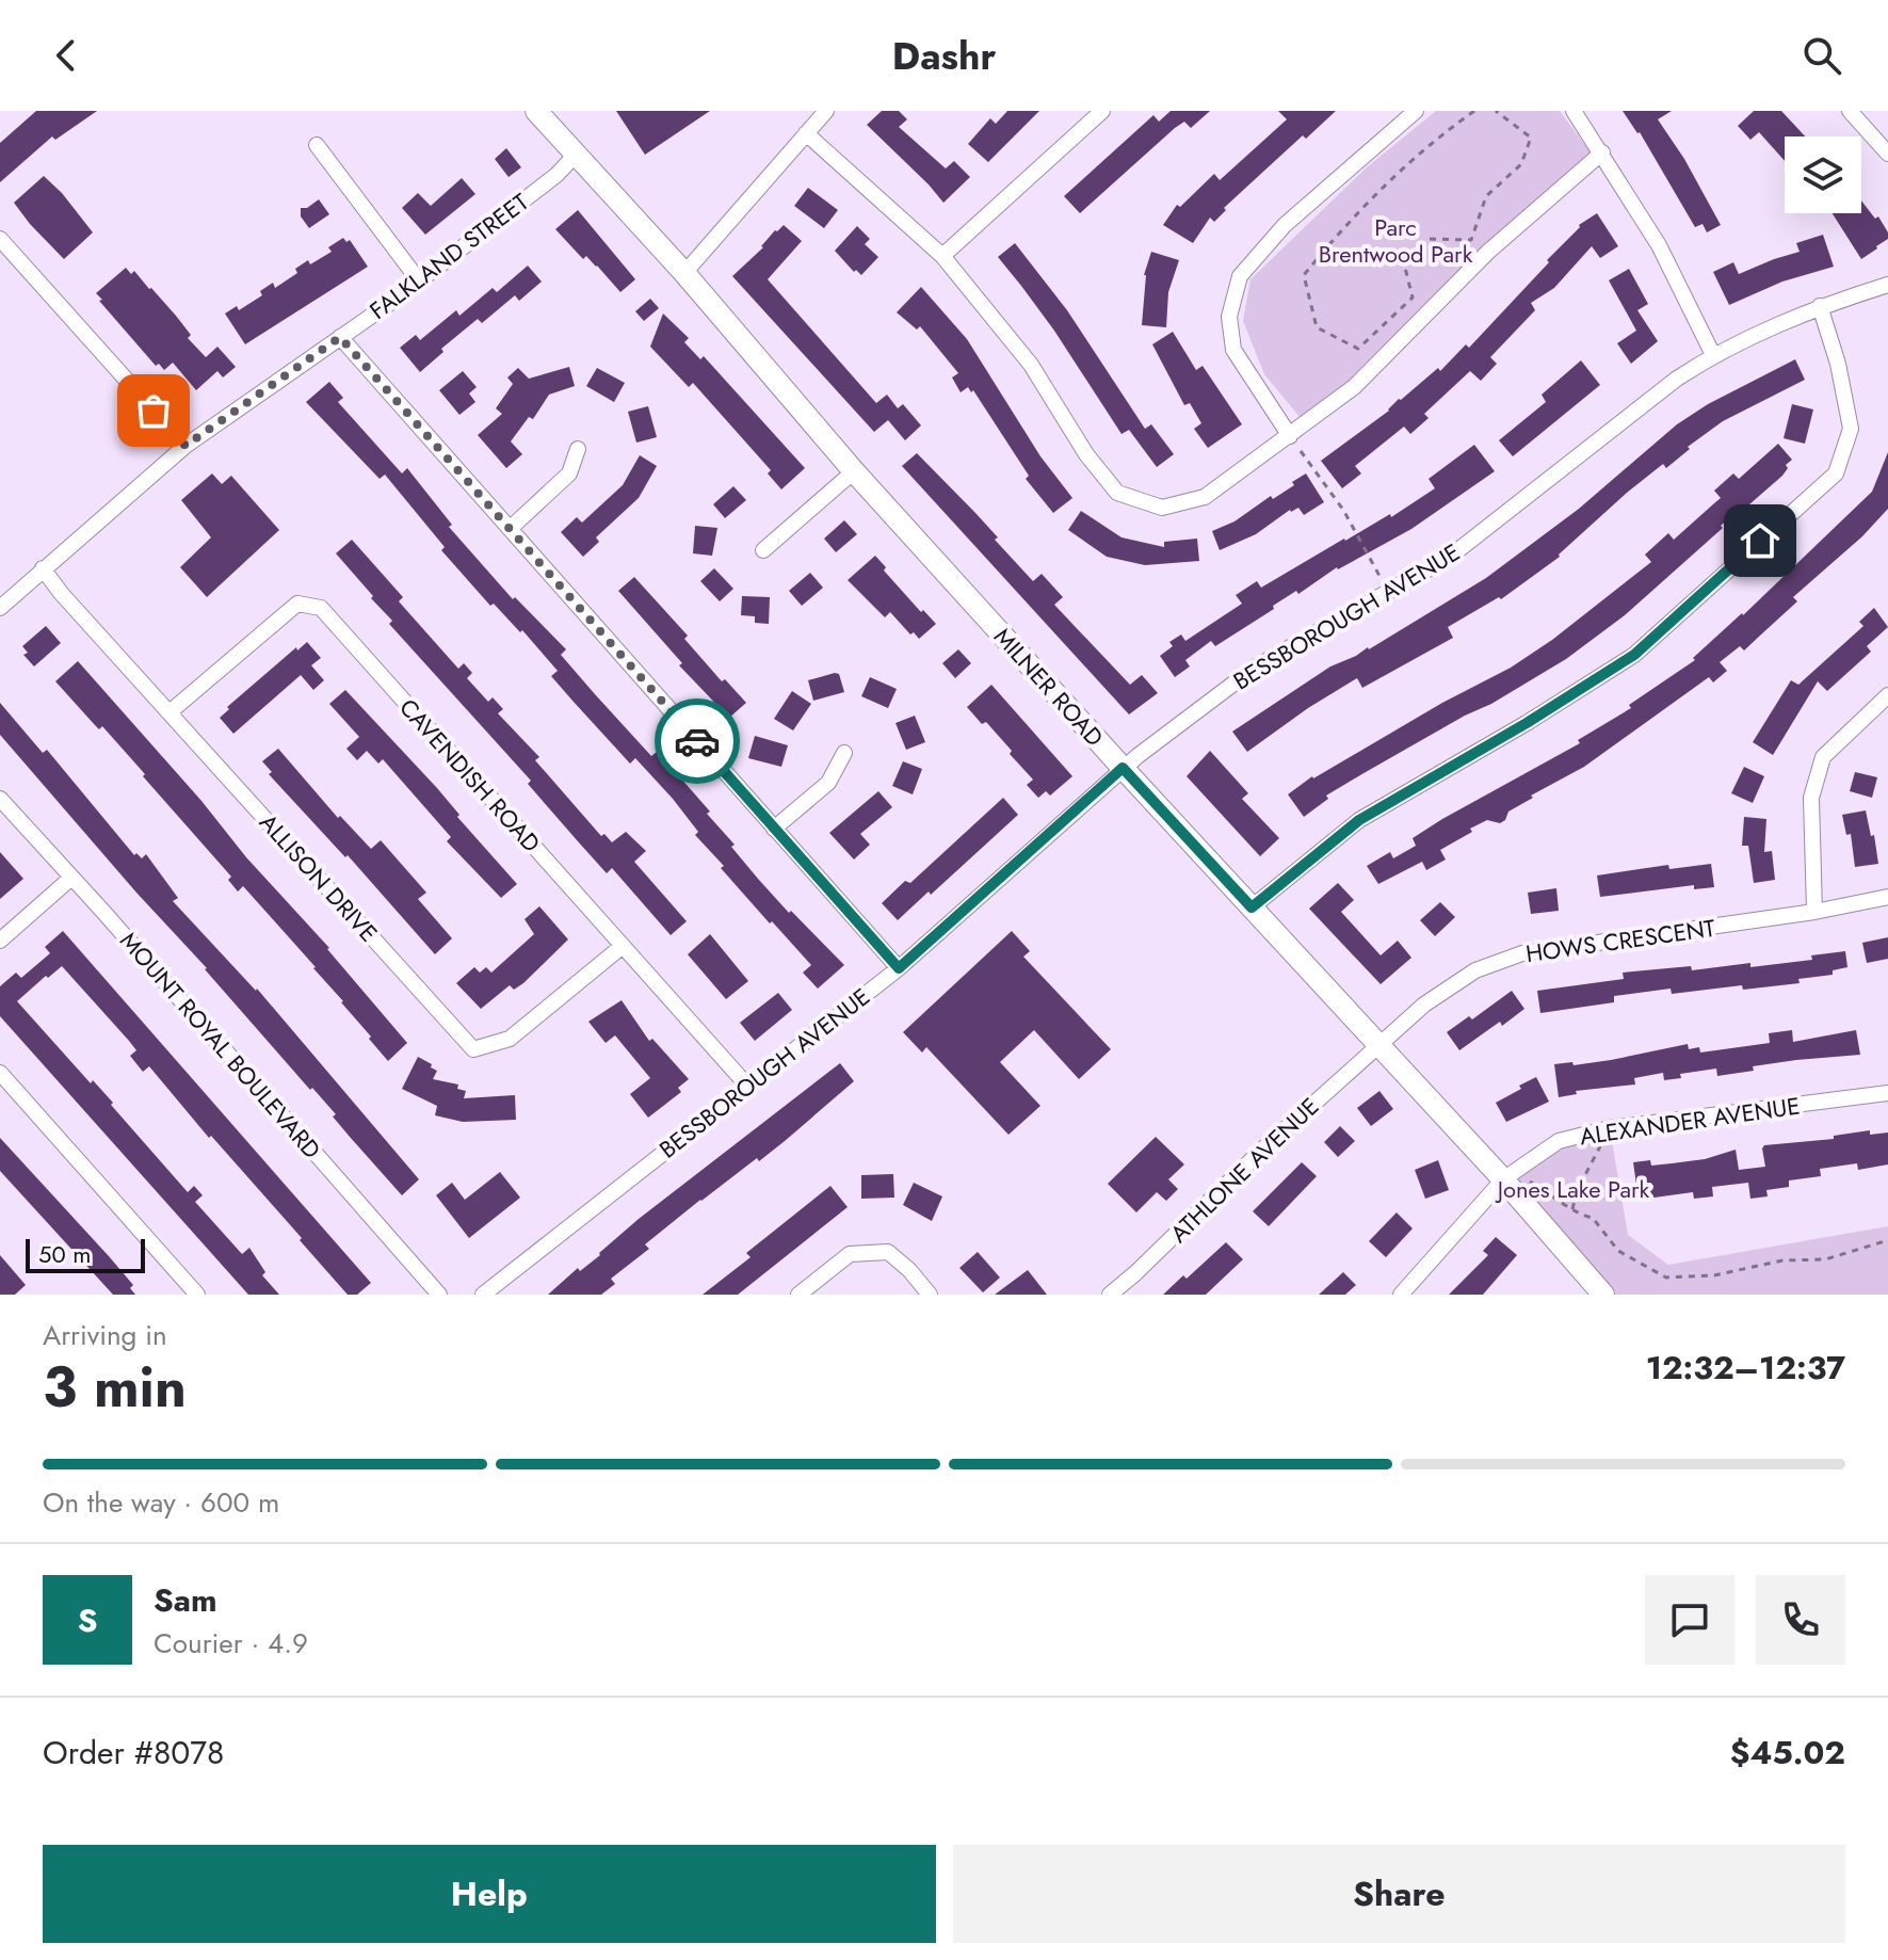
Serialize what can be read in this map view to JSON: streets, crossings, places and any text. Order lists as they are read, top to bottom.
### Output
{
  "streets": {
    "street": [
      "FALKLAND STREET",
      "BESSBOROUGH AVENUE",
      "MILNER ROAD",
      "CAVENDISH ROAD",
      "ALLISON DRIVE",
      "HOWS CRESCENT",
      "MOUNT ROYAL BOULEVARD",
      "ALEXANDER AVENUE",
      "ATHLONE AVENUE"
    ]
  },
  "crossings": [
    ["FALKLAND STREET", "MILNER ROAD"],
    ["FALKLAND STREET", "ALLISON DRIVE"],
    ["BESSBOROUGH AVENUE", "MILNER ROAD"],
    ["BESSBOROUGH AVENUE", "CAVENDISH ROAD"],
    ["MILNER ROAD", "HOWS CRESCENT"],
    ["MILNER ROAD", "ALEXANDER AVENUE"],
    ["MILNER ROAD", "ATHLONE AVENUE"],
    ["CAVENDISH ROAD", "ALLISON DRIVE"],
    ["HOWS CRESCENT", "ATHLONE AVENUE"]
  ],
  "parks": ["Parc Brentwood Park", "Jones Lake Park"],
  "scale_bar": "50 m",
  "page": {
    "header": "Dashr",
    "scale": "50 m",
    "heading": ["3 min", "Arriving in", "12:32–12:37"],
    "panel": [
      "Sam",
      "Courier · 4.9",
      "Order #8078",
      "$45.02"
    ],
    "bar": "On the way · 600 m",
    "round": "S",
    "buttons": ["Help", "Share"]
  }
}
